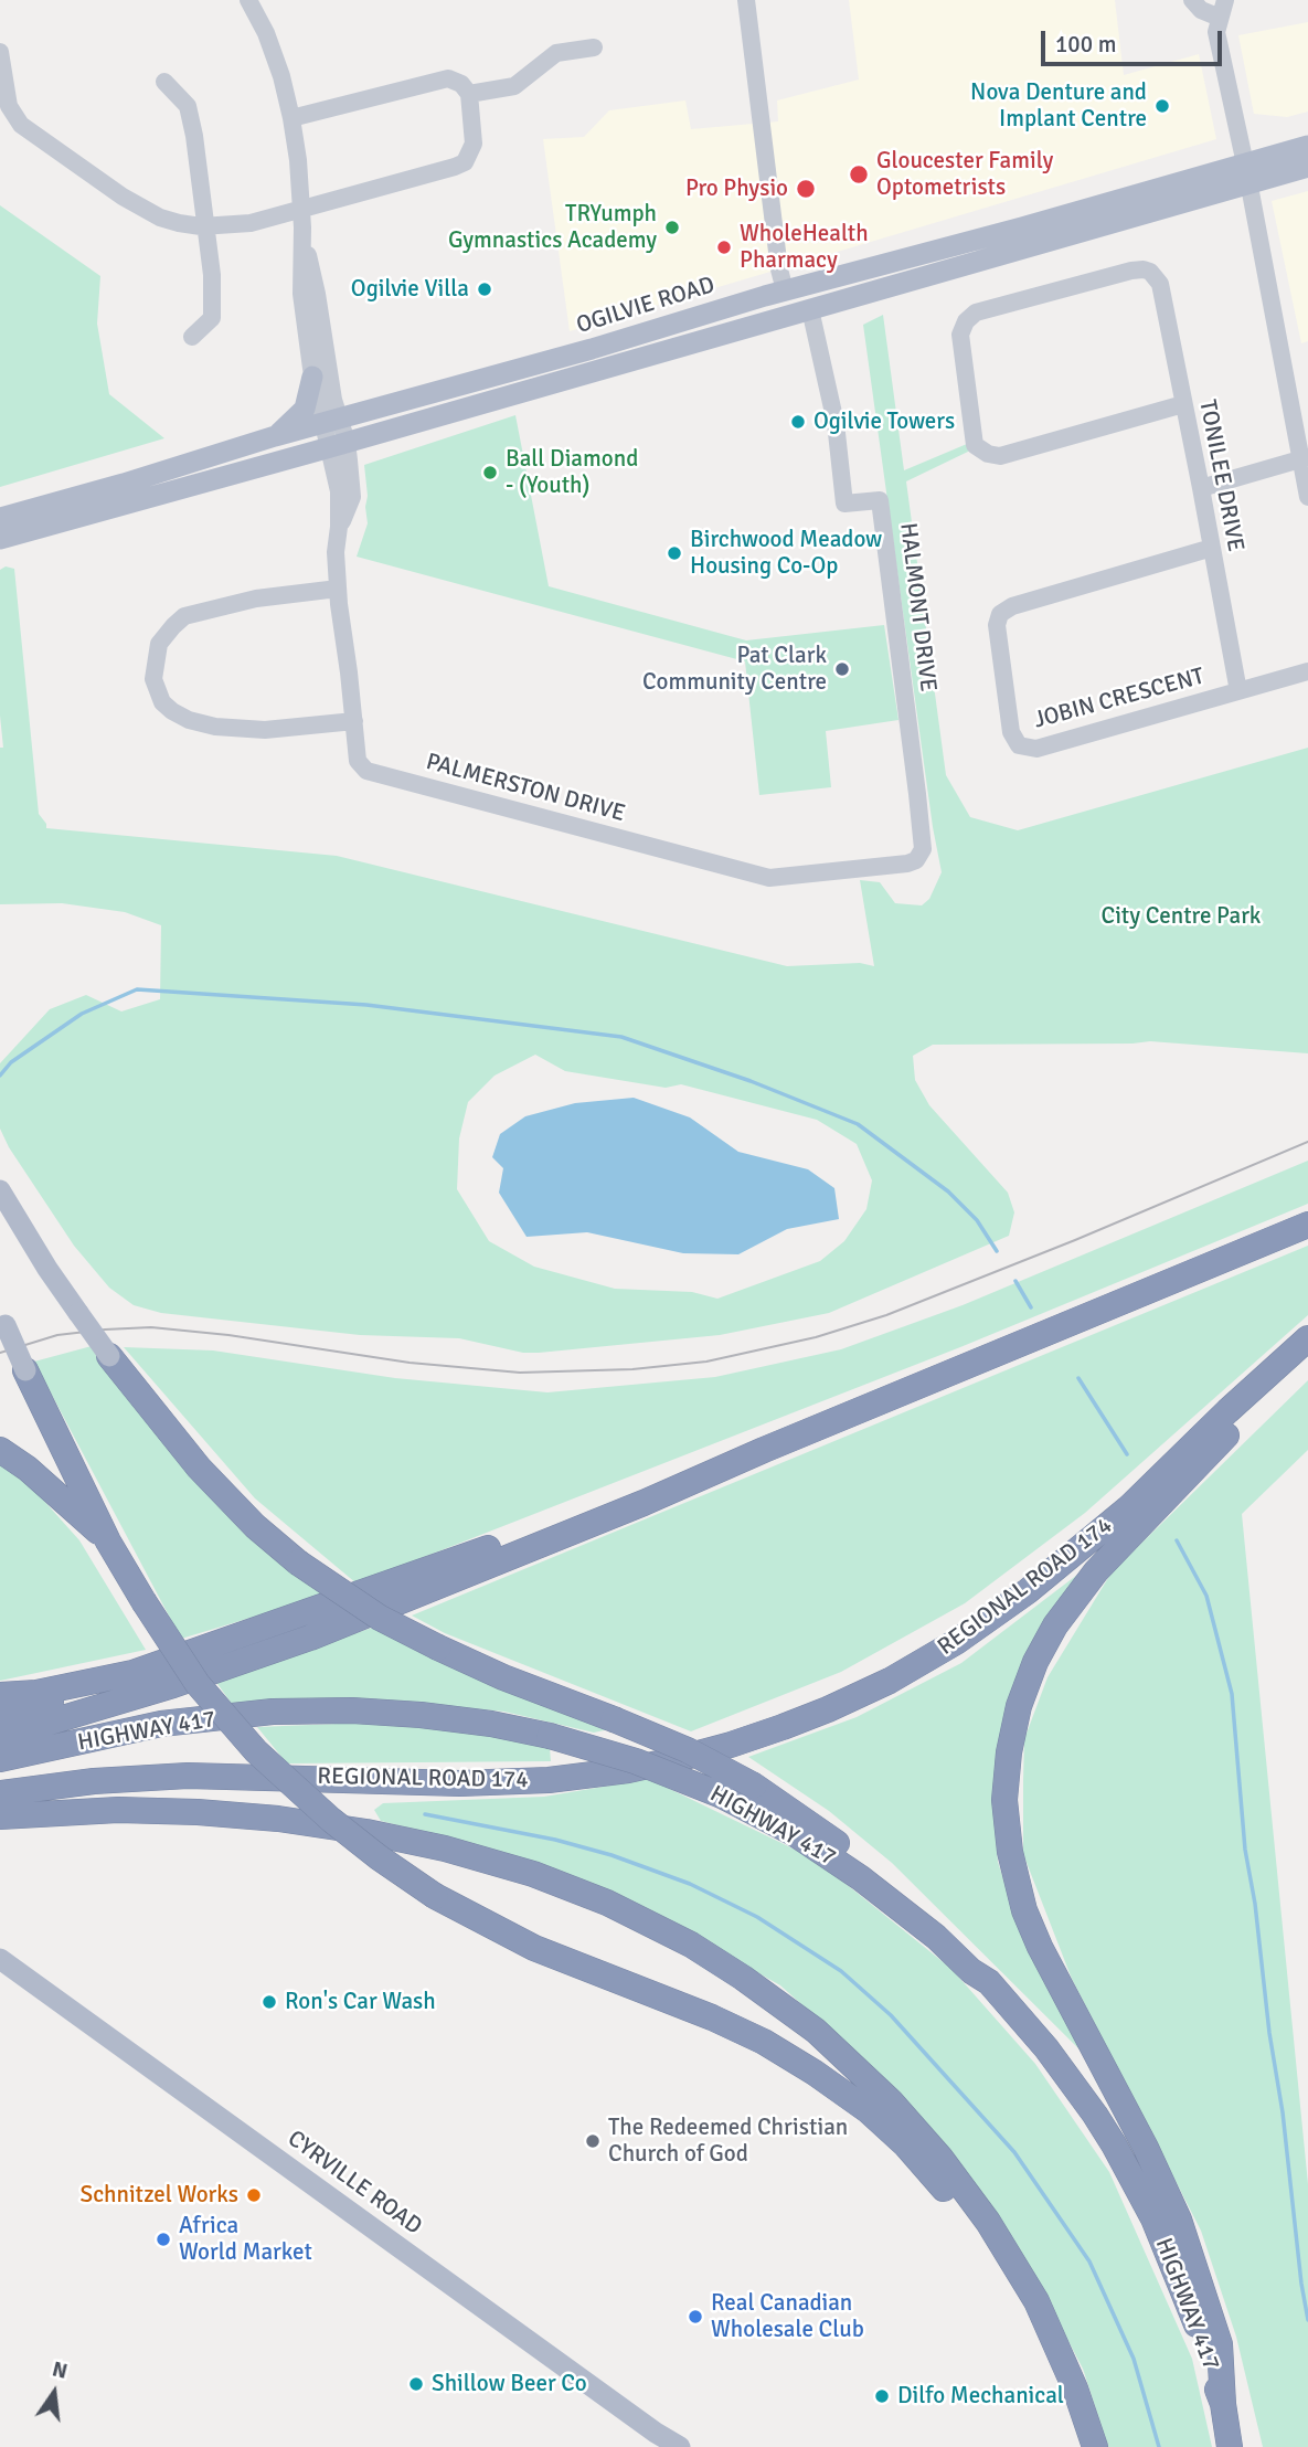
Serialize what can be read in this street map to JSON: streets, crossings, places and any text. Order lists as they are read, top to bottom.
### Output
{
  "streets": {
    "highway": ["REGIONAL ROAD 174", "HIGHWAY 417"],
    "main road": ["OGILVIE ROAD", "CYRVILLE ROAD"],
    "street": [
      "TONILEE DRIVE",
      "HALMONT DRIVE",
      "JOBIN CRESCENT",
      "PALMERSTON DRIVE"
    ]
  },
  "crossings": [
    ["OGILVIE ROAD", "HALMONT DRIVE"],
    ["OGILVIE ROAD", "PALMERSTON DRIVE"],
    ["TONILEE DRIVE", "JOBIN CRESCENT"],
    ["HALMONT DRIVE", "PALMERSTON DRIVE"]
  ],
  "parks": ["City Centre Park"],
  "places": [
    "Nova Denture and Implant Centre",
    "Gloucester Family Optometrists",
    "Pro Physio",
    "TRYumph Gymnastics Academy",
    "WholeHealth Pharmacy",
    "Ogilvie Villa",
    "Ogilvie Towers",
    "Ball Diamond - (Youth)",
    "Birchwood Meadow Housing Co-Op",
    "Pat Clark Community Centre",
    "Ron's Car Wash",
    "The Redeemed Christian Church of God",
    "Schnitzel Works",
    "Africa World Market",
    "Real Canadian Wholesale Club",
    "Shillow Beer Co",
    "Dilfo Mechanical"
  ],
  "scale_bar": "100 m",
  "north": "top"
}
